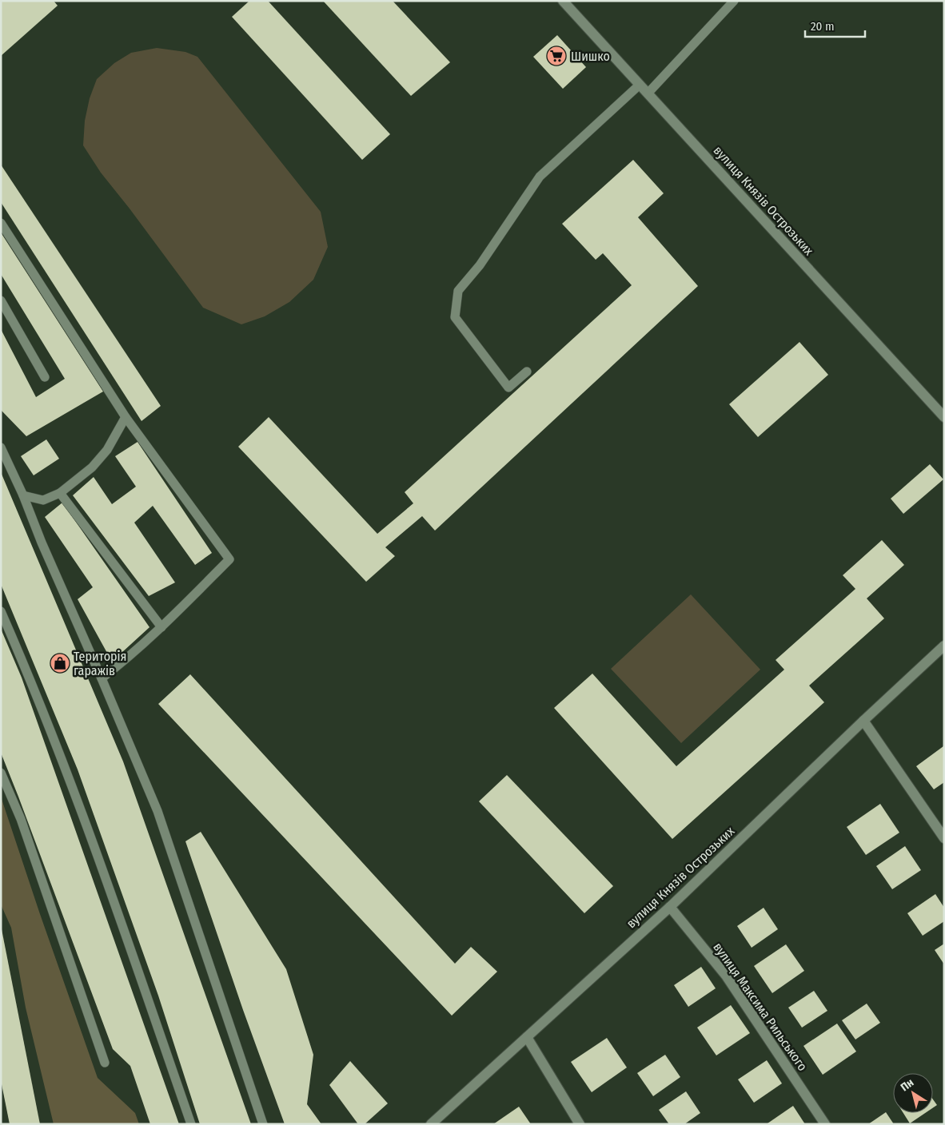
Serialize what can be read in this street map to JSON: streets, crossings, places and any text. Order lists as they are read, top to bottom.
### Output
{
  "streets": {
    "street": ["вулиця Князів Острозьких", "вулиця Максима Рильського"]
  },
  "crossings": [
    ["вулиця Князів Острозьких", "вулиця Максима Рильського"]
  ],
  "places": {
    "supermarket": ["Шишко"],
    "shop": ["Територія гаражів"]
  },
  "scale_bar": "20 m",
  "north": "top left"
}
